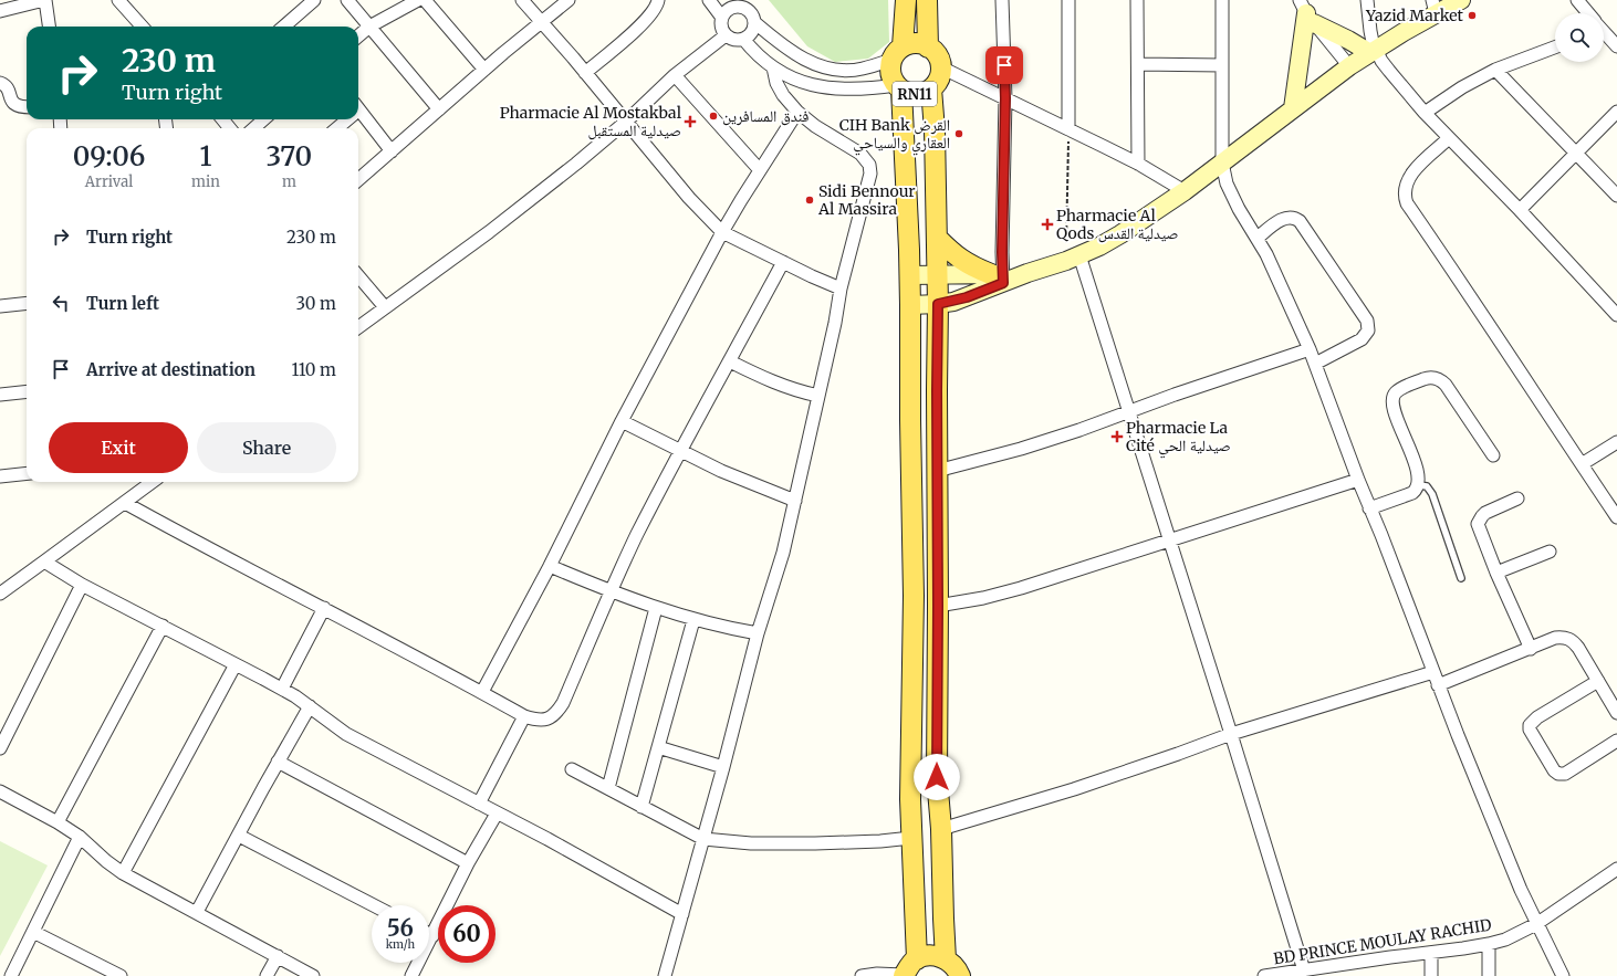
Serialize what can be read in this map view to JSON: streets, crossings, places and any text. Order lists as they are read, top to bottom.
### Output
{
  "streets": {
    "main road": ["RN11"],
    "street": ["BD PRINCE MOULAY RACHID"]
  },
  "places": {
    "other": [
      "Yazid Market",
      "فندق المسافرين",
      "CIH Bank القرض العقاري والسياحي",
      "Sidi Bennour Al Massira"
    ],
    "health": ["Pharmacie Al Mostakbal صيدلية المستقبل", "Pharmacie Al Qods صيدلية القدس", "Pharmacie La Cité صيدلية الحي"]
  },
  "page": {
    "turn": ["230 m", "Turn right"],
    "eta": [
      "09:06",
      "Arrival",
      "1",
      "min",
      "370",
      "m"
    ],
    "list": [
      {
        "name": "Turn right",
        "value": "230 m"
      },
      {
        "name": "Turn left",
        "value": "30 m"
      },
      {
        "name": "Arrive at destination",
        "value": "110 m"
      }
    ],
    "buttons": ["Exit", "Share"],
    "speed": "56 km/h",
    "limit": "60"
  }
}
